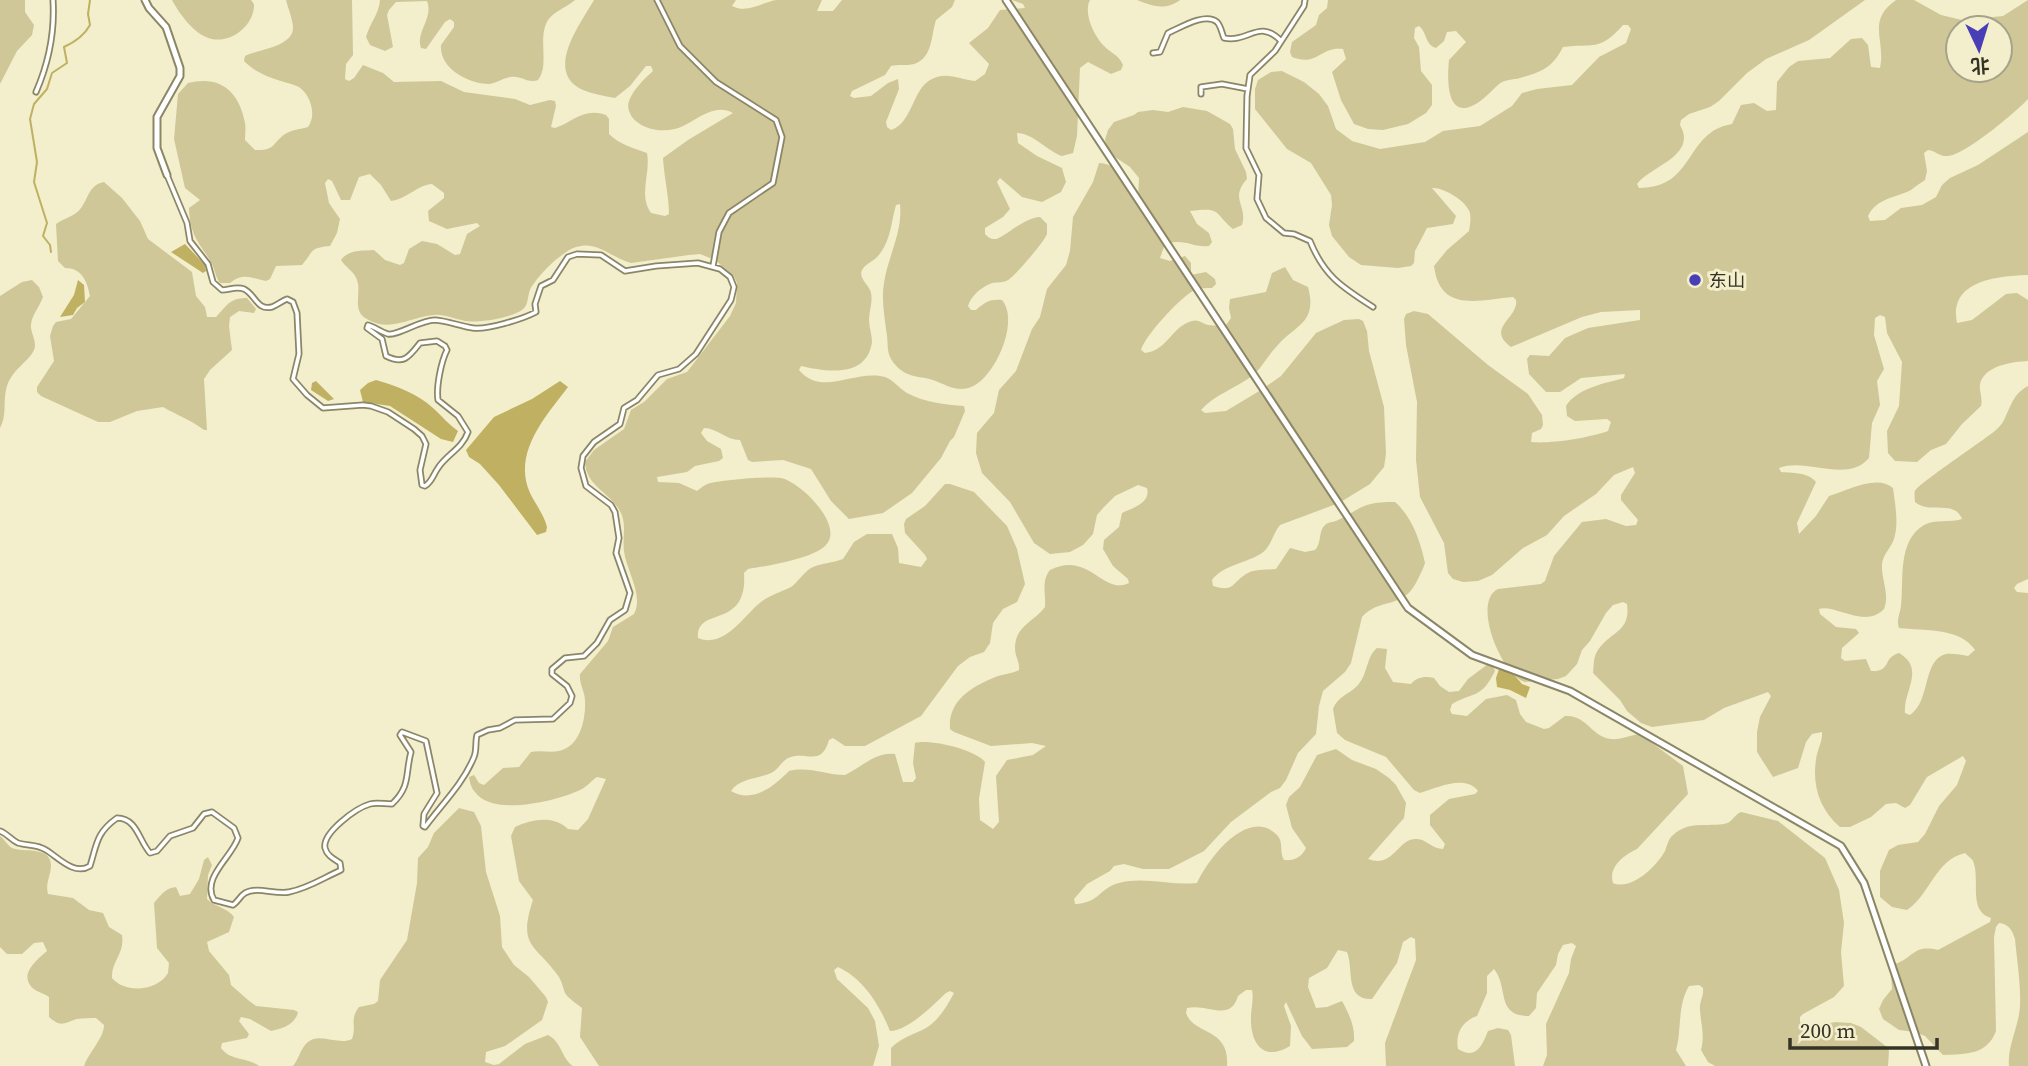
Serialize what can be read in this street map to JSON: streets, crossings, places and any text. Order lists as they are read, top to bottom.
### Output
{
  "places": ["东山"],
  "scale_bar": "200 m",
  "north": "bottom"
}
